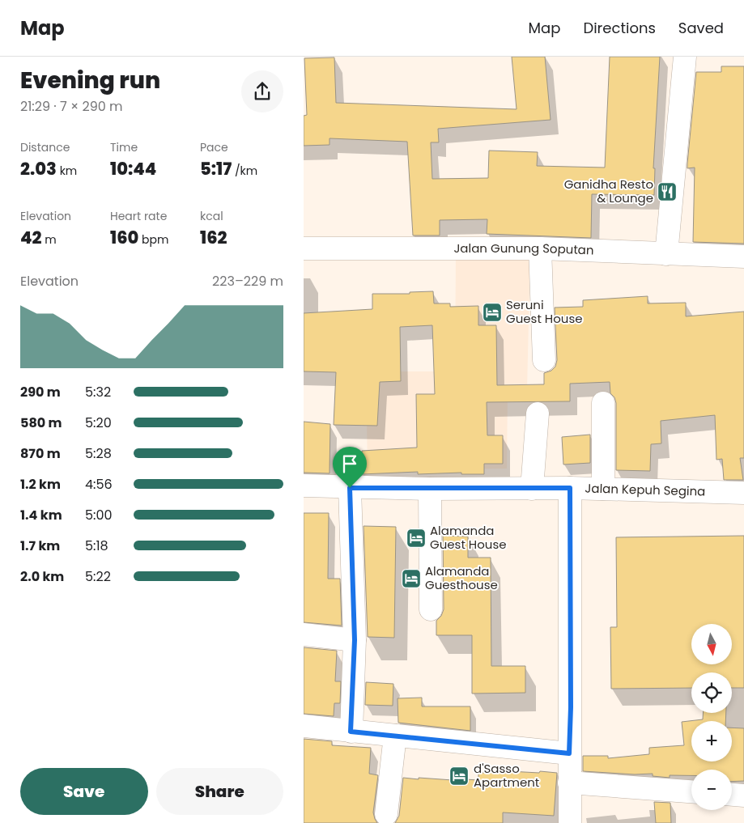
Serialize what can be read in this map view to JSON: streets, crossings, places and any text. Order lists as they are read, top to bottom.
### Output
{
  "streets": {
    "street": ["Jalan Gunung Soputan", "Jalan Kepuh Segina"]
  },
  "places": {
    "restaurant": ["Ganidha Resto & Lounge"],
    "hotel": [
      "Seruni Guest House",
      "Alamanda Guest House",
      "Alamanda Guesthouse",
      "d'Sasso Apartment"
    ]
  },
  "north": "bottom",
  "page": {
    "header": "Map",
    "nav": ["Map", "Directions", "Saved"],
    "heading": ["Evening run", "21:29 · 7 × 290 m"],
    "stats": [
      ["Distance", "2.03 km"],
      ["Time", "10:44"],
      ["Pace", "5:17 /km"],
      ["Elevation", "42 m"],
      ["Heart rate", "160 bpm"],
      ["kcal", "162"]
    ],
    "chart": ["Elevation", "223–229 m"],
    "list": [
      {
        "name": "290 m",
        "note": "5:32"
      },
      {
        "name": "580 m",
        "note": "5:20"
      },
      {
        "name": "870 m",
        "note": "5:28"
      },
      {
        "name": "1.2 km",
        "note": "4:56"
      },
      {
        "name": "1.4 km",
        "note": "5:00"
      },
      {
        "name": "1.7 km",
        "note": "5:18"
      },
      {
        "name": "2.0 km",
        "note": "5:22"
      }
    ],
    "map_buttons": ["+", "−"],
    "buttons": ["Save", "Share"]
  }
}
